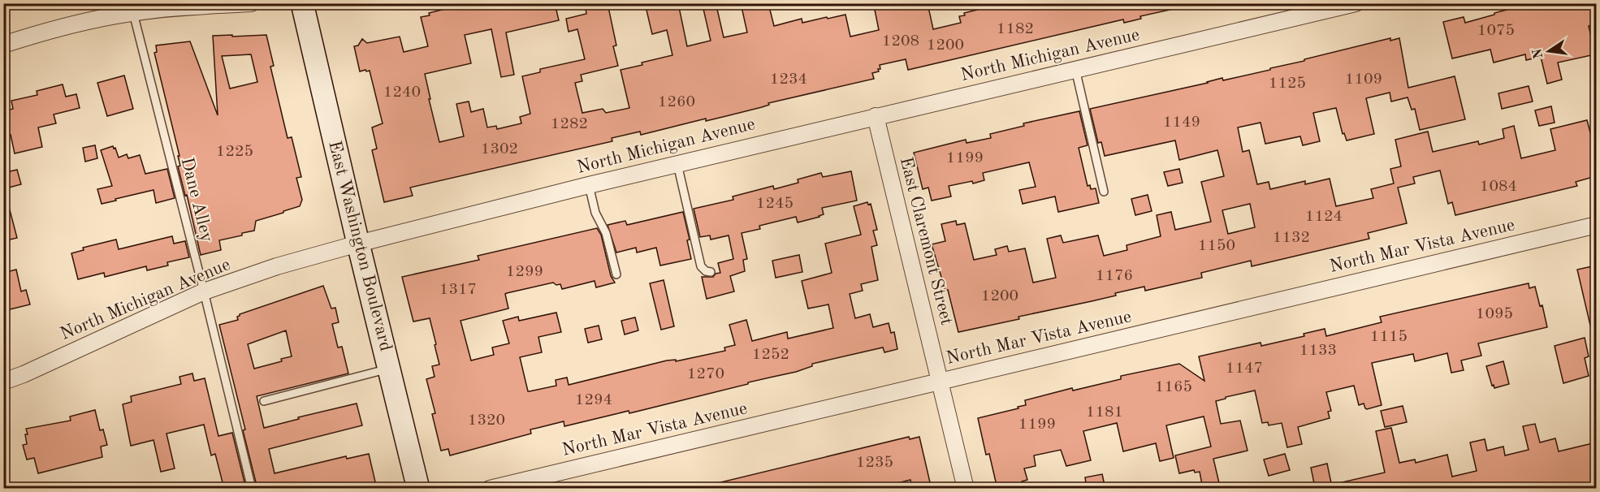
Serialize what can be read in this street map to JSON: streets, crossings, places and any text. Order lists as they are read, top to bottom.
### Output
{
  "streets": {
    "main road": ["East Washington Boulevard"],
    "street": ["North Michigan Avenue", "East Claremont Street", "North Mar Vista Avenue"],
    "lane": ["Dane Alley"]
  },
  "crossings": [
    ["North Michigan Avenue", "Dane Alley"],
    ["North Michigan Avenue", "East Claremont Street"],
    ["North Michigan Avenue", "East Washington Boulevard"],
    ["East Claremont Street", "North Mar Vista Avenue"]
  ],
  "house_numbers": [
    "1182",
    "1075",
    "1208",
    "1200",
    "1234",
    "1109",
    "1125",
    "1240",
    "1260",
    "1149",
    "1282",
    "1302",
    "1225",
    "1199",
    "1084",
    "1245",
    "1124",
    "1132",
    "1150",
    "1299",
    "1176",
    "1317",
    "1200",
    "1095",
    "1115",
    "1133",
    "1252",
    "1147",
    "1270",
    "1165",
    "1294",
    "1181",
    "1320",
    "1199",
    "1235"
  ],
  "north": "left"
}
